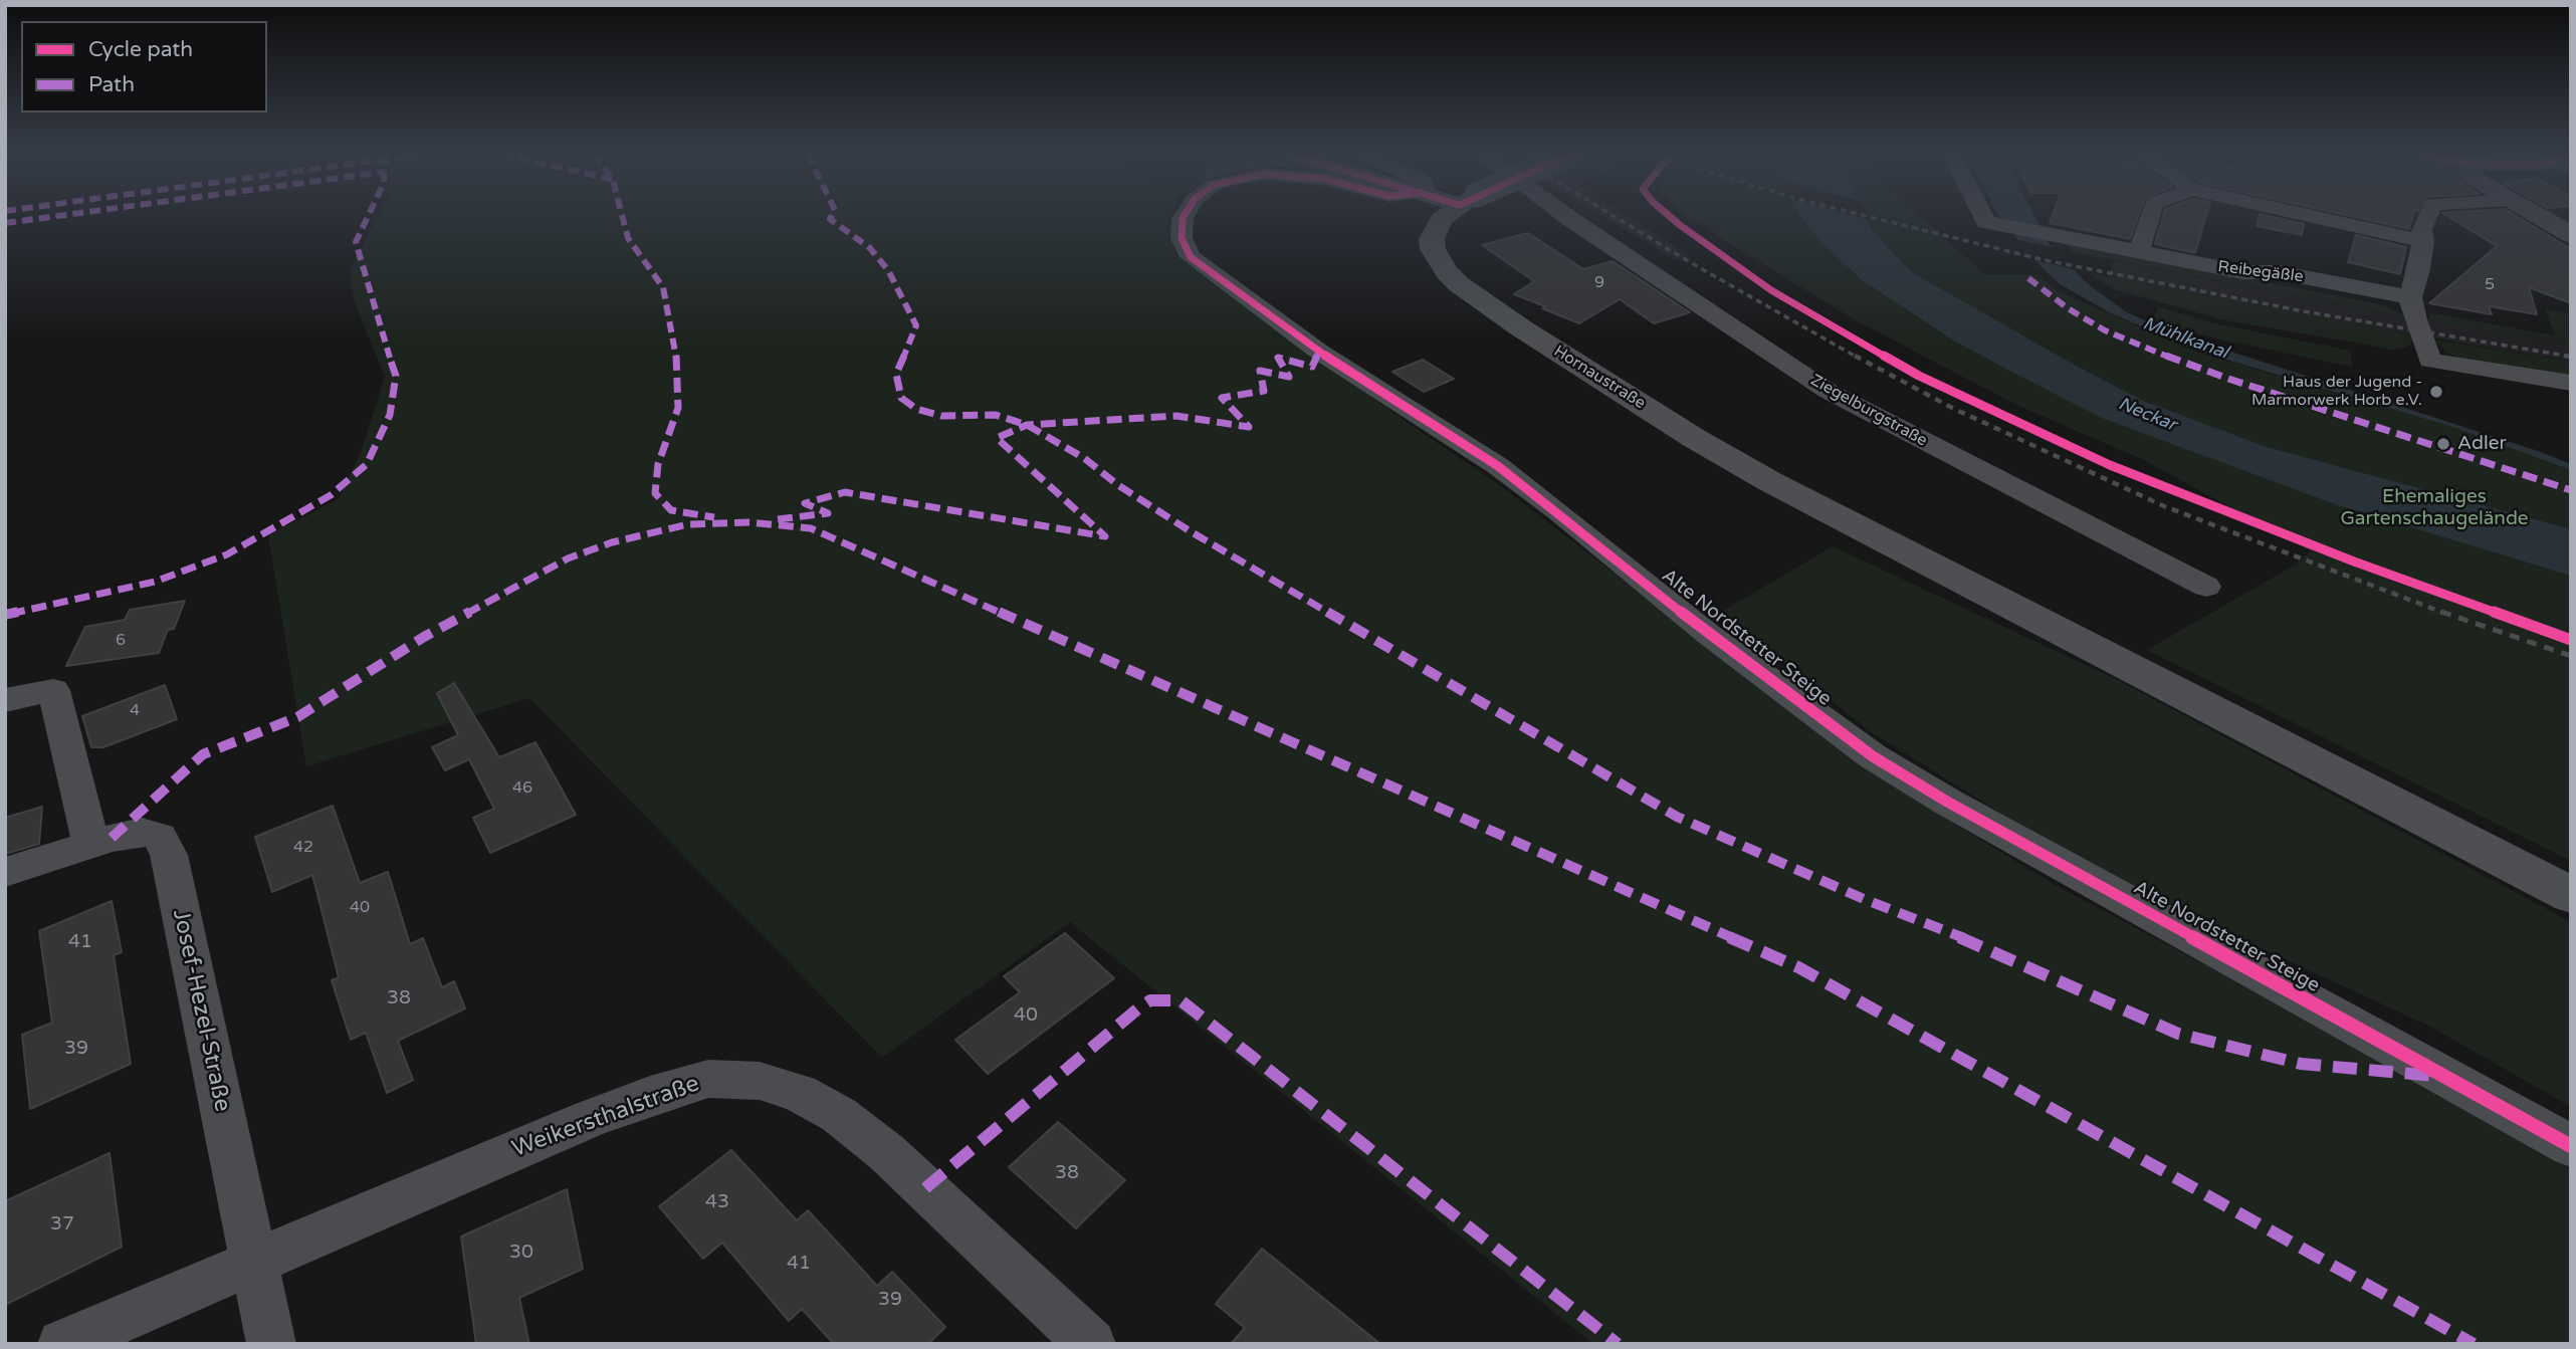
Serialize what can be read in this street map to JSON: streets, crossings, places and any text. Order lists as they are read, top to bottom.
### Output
{
  "streets": {
    "main road": ["Hornaustraße"],
    "street": [
      "Reibegäßle",
      "Ziegelburgstraße",
      "Alte Nordstetter Steige",
      "Josef-Hezel-Straße",
      "Weikersthalstraße"
    ]
  },
  "crossings": [
    ["Josef-Hezel-Straße", "Weikersthalstraße"]
  ],
  "water": ["Mühlkanal", "Neckar"],
  "parks": ["Ehemaliges Gartenschaugelände"],
  "places": ["Haus der Jugend - Marmorwerk Horb e.V.", "Adler"],
  "house_numbers": [
    "9",
    "5",
    "6",
    "4",
    "46",
    "42",
    "40",
    "41",
    "38",
    "40",
    "39",
    "38",
    "43",
    "37",
    "30",
    "41",
    "39"
  ],
  "legend": ["Cycle path", "Path"]
}
